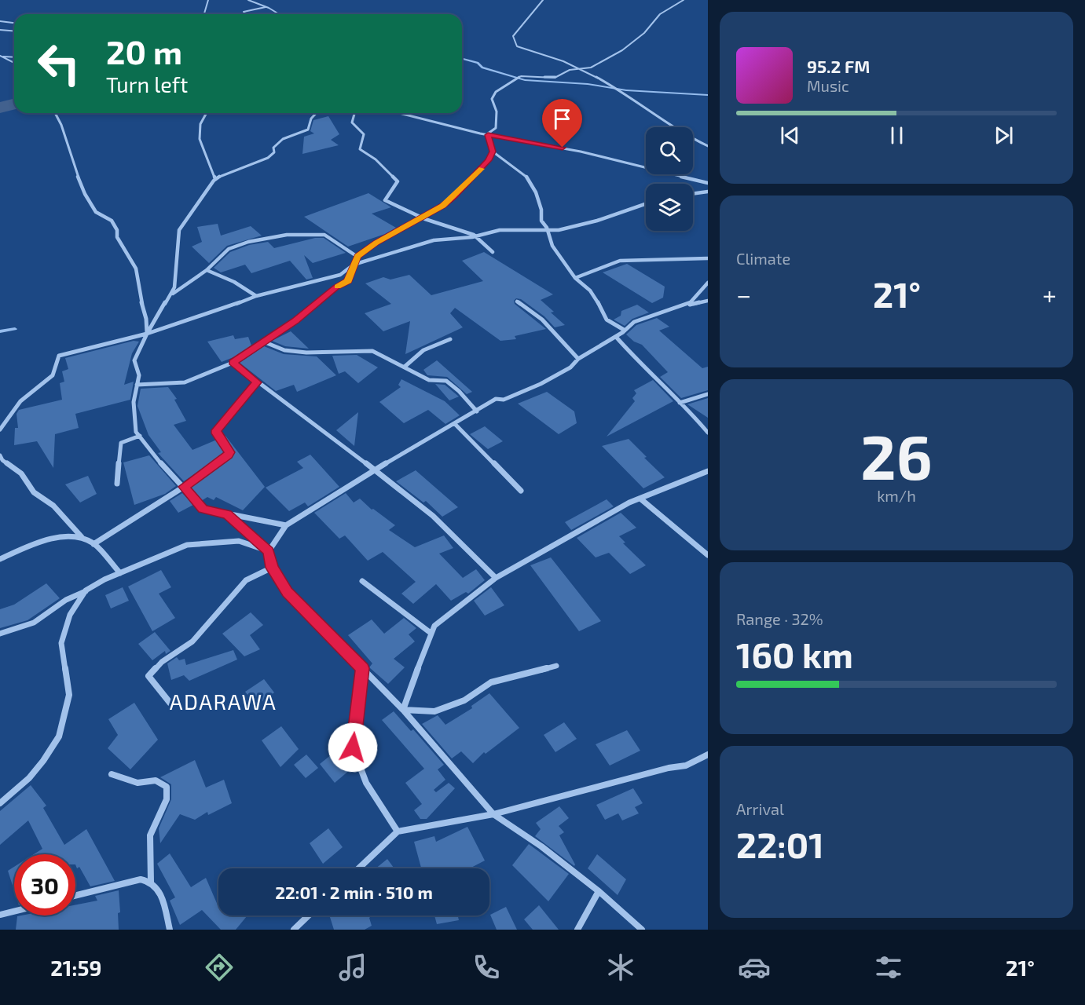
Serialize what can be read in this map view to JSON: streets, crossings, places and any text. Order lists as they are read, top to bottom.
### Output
{
  "districts": ["ADARAWA"],
  "page": {
    "turn": ["20 m", "Turn left"],
    "song": ["95.2 FM", "Music"],
    "tile": [
      "Climate",
      ["26", "km/h"],
      ["Range · 32%", "160 km"],
      ["Arrival", "22:01"]
    ],
    "heat": ["−", "21°", "+"],
    "limit": "30",
    "trip": "22:01 · 2 min · 510 m",
    "tabs": ["21:59", "21°"]
  }
}
